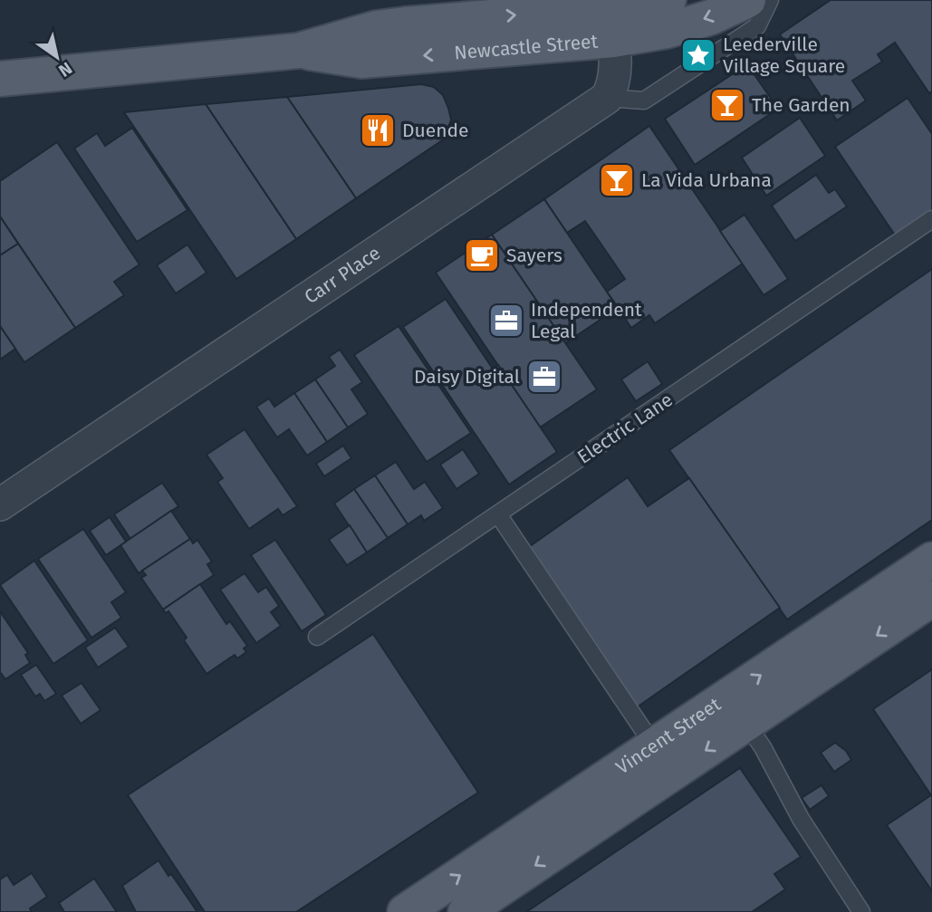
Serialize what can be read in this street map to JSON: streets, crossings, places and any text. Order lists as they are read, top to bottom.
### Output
{
  "streets": {
    "main road": ["Newcastle Street", "Vincent Street"],
    "street": ["Carr Place"],
    "lane": ["Electric Lane"]
  },
  "places": {
    "place": ["Leederville Village Square"],
    "bar": ["The Garden", "La Vida Urbana"],
    "restaurant": ["Duende"],
    "cafe": ["Sayers"],
    "office": ["Independent Legal", "Daisy Digital"]
  },
  "north": "bottom right"
}
